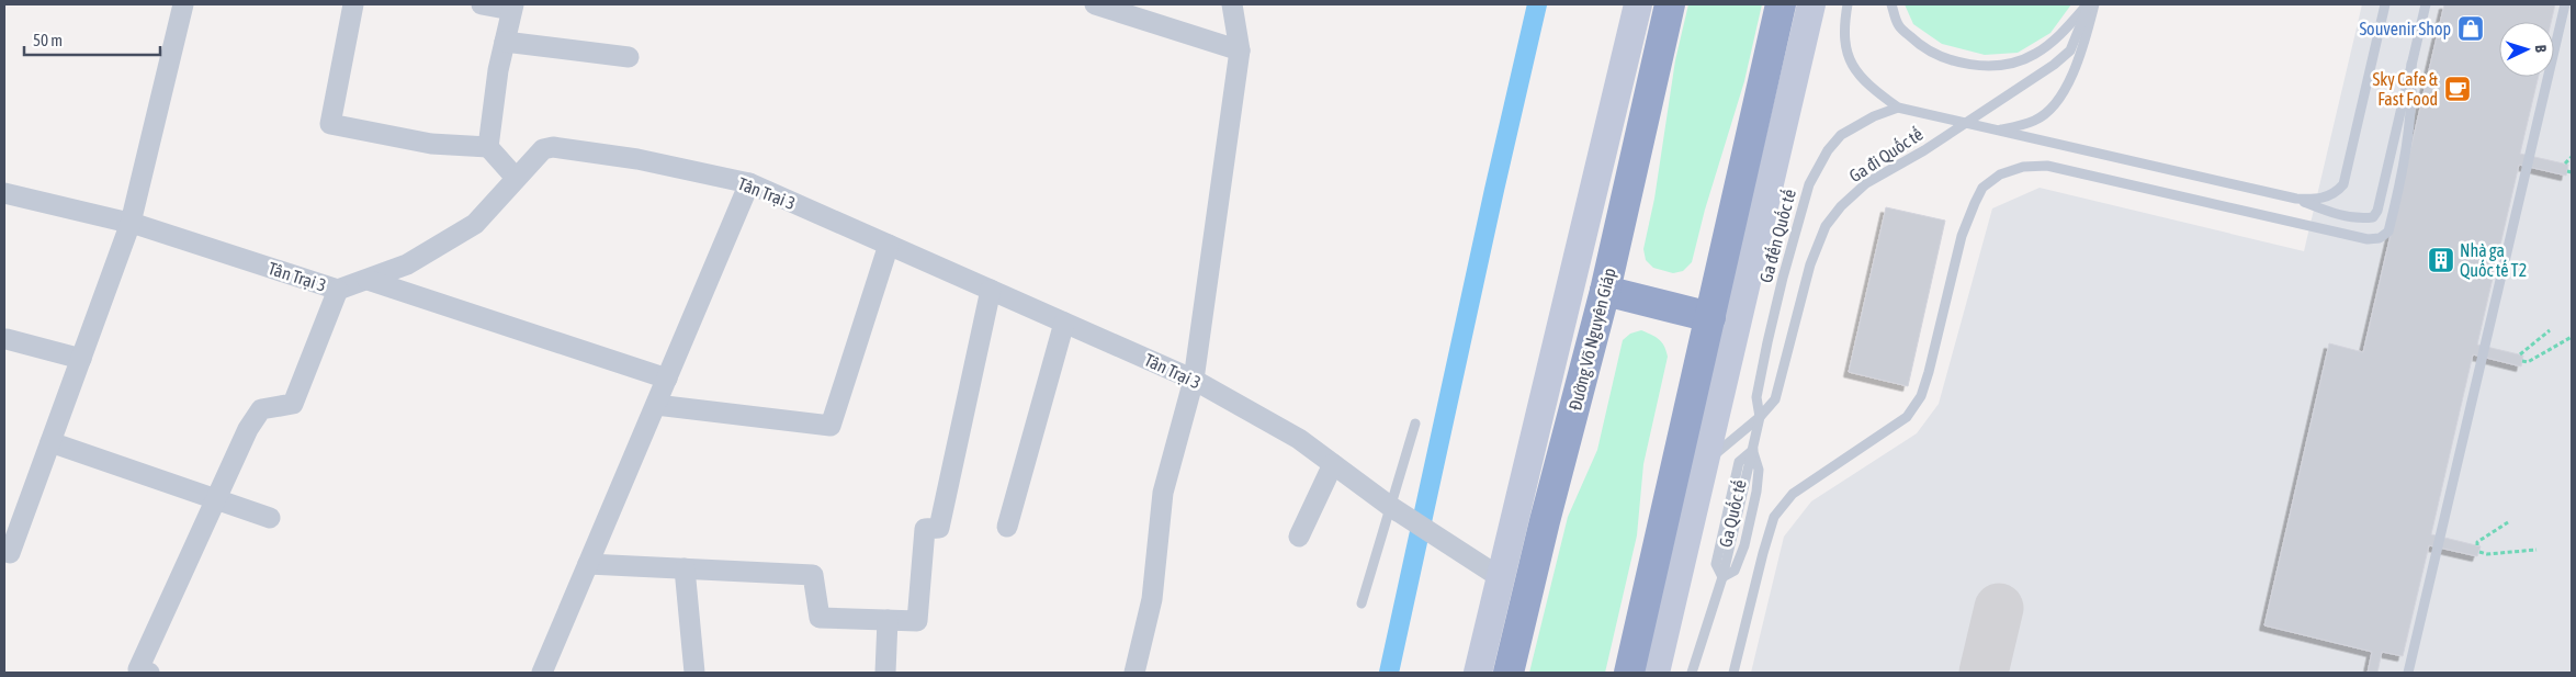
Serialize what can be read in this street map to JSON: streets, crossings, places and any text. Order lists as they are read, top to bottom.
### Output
{
  "streets": {
    "highway": ["Đường Võ Nguyên Giáp"],
    "street": ["Tân Trại 3"],
    "lane": ["Ga đi Quốc tế", "Ga đến Quốc tế", "Ga Quốc tế"]
  },
  "crossings": [
    ["Ga đi Quốc tế", "Ga đến Quốc tế"],
    ["Ga đi Quốc tế", "Ga Quốc tế"],
    ["Tân Trại 3", "Đường Võ Nguyên Giáp"],
    ["Ga đến Quốc tế", "Ga Quốc tế"]
  ],
  "places": {
    "shop": ["Souvenir Shop"],
    "cafe": ["Sky Cafe & Fast Food"],
    "building": ["Nhà ga Quốc tế T2"]
  },
  "scale_bar": "50 m",
  "north": "right"
}
